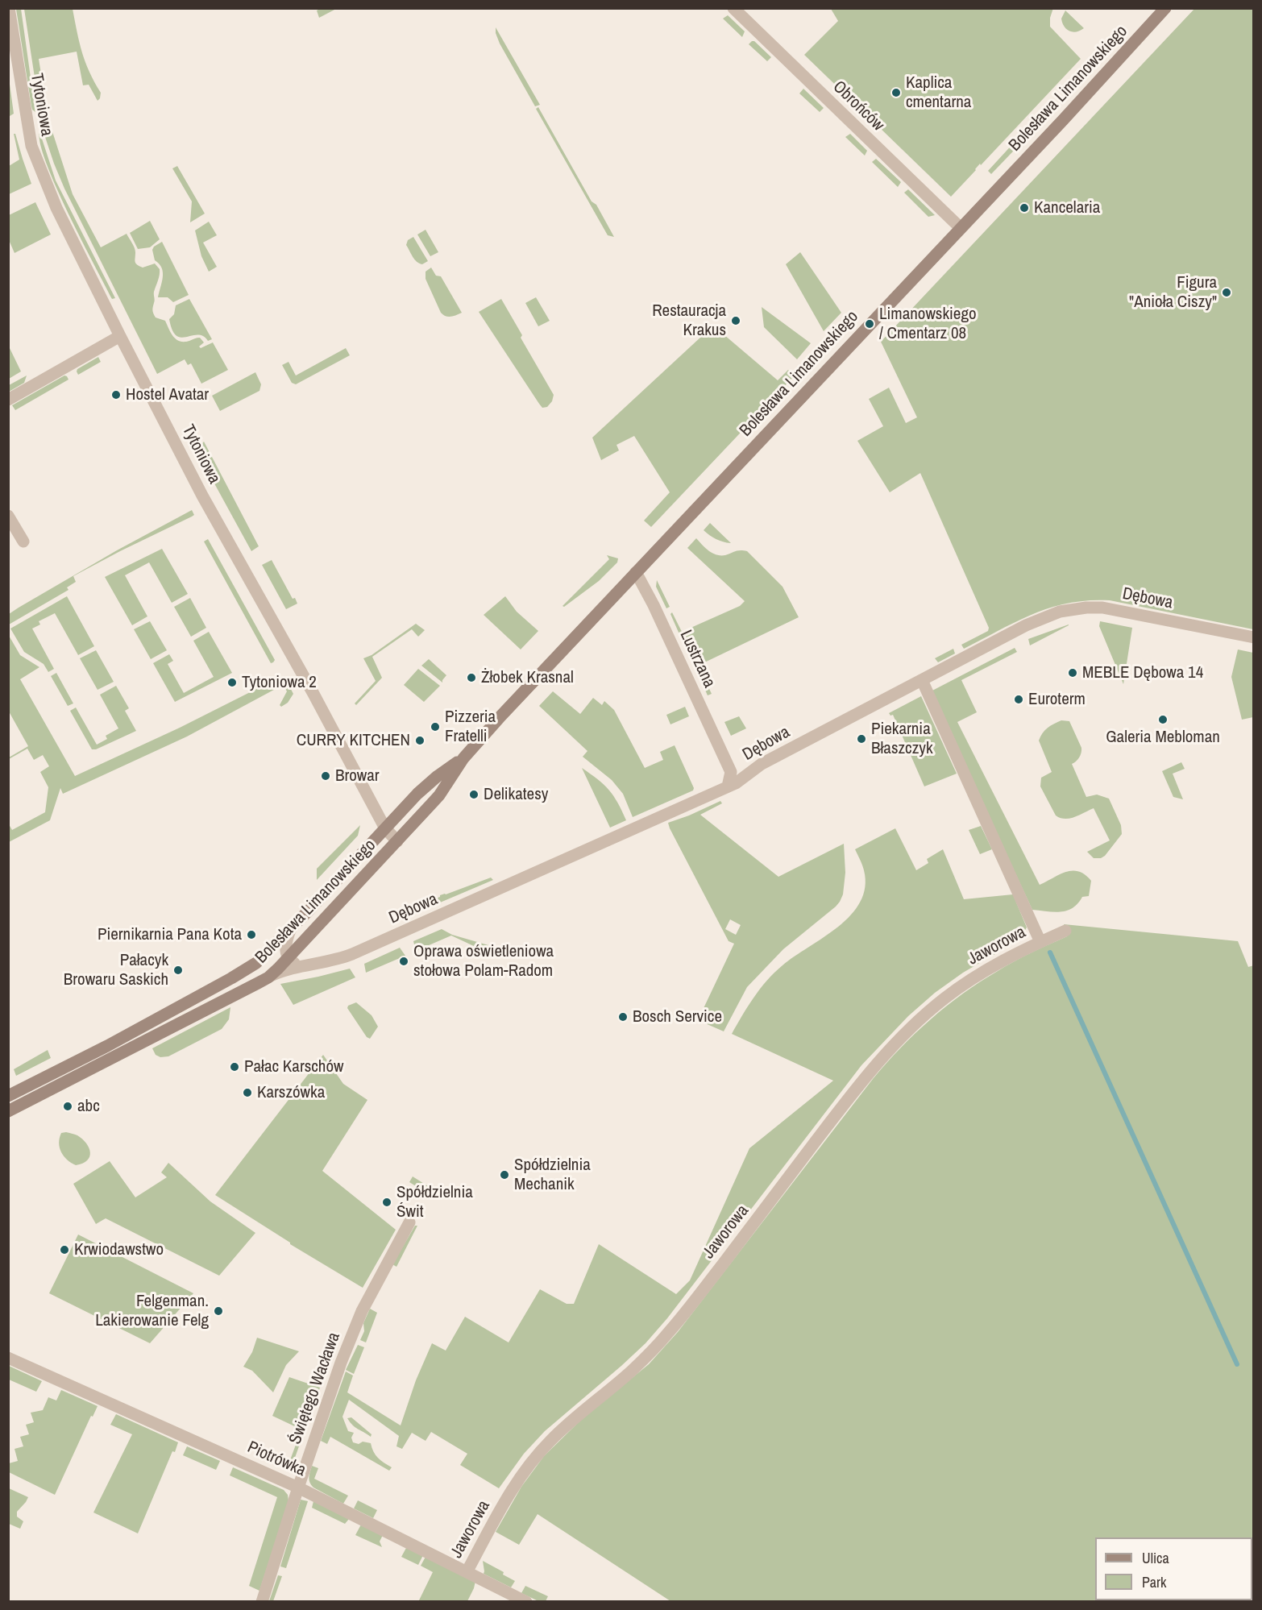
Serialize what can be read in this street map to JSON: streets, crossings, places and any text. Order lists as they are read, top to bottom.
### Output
{
  "streets": {
    "street": [
      "Bolesława Limanowskiego",
      "Tytoniowa",
      "Obrońców",
      "Dębowa",
      "Lustrzana",
      "Jaworowa",
      "Świętego Wacława",
      "Piotrówka"
    ]
  },
  "crossings": [
    ["Bolesława Limanowskiego", "Tytoniowa"],
    ["Bolesława Limanowskiego", "Obrońców"],
    ["Bolesława Limanowskiego", "Dębowa"],
    ["Bolesława Limanowskiego", "Lustrzana"],
    ["Dębowa", "Lustrzana"],
    ["Dębowa", "Jaworowa"],
    ["Jaworowa", "Piotrówka"],
    ["Świętego Wacława", "Piotrówka"]
  ],
  "places": [
    "Kaplica cmentarna",
    "Kancelaria",
    "Figura \"Anioła Ciszy\"",
    "Restauracja Krakus",
    "Limanowskiego / Cmentarz 08",
    "Hostel Avatar",
    "MEBLE Dębowa 14",
    "Żłobek Krasnal",
    "Tytoniowa 2",
    "Euroterm",
    "Galeria Mebloman",
    "Pizzeria Fratelli",
    "Piekarnia Błaszczyk",
    "CURRY KITCHEN",
    "Browar",
    "Delikatesy",
    "Piernikarnia Pana Kota",
    "Oprawa oświetleniowa stołowa Polam-Radom",
    "Pałacyk Browaru Saskich",
    "Bosch Service",
    "Pałac Karschów",
    "Karszówka",
    "abc",
    "Spółdzielnia Mechanik",
    "Spółdzielnia Świt",
    "Krwiodawstwo",
    "Felgenman. Lakierowanie Felg"
  ],
  "legend": ["Ulica", "Park"]
}
